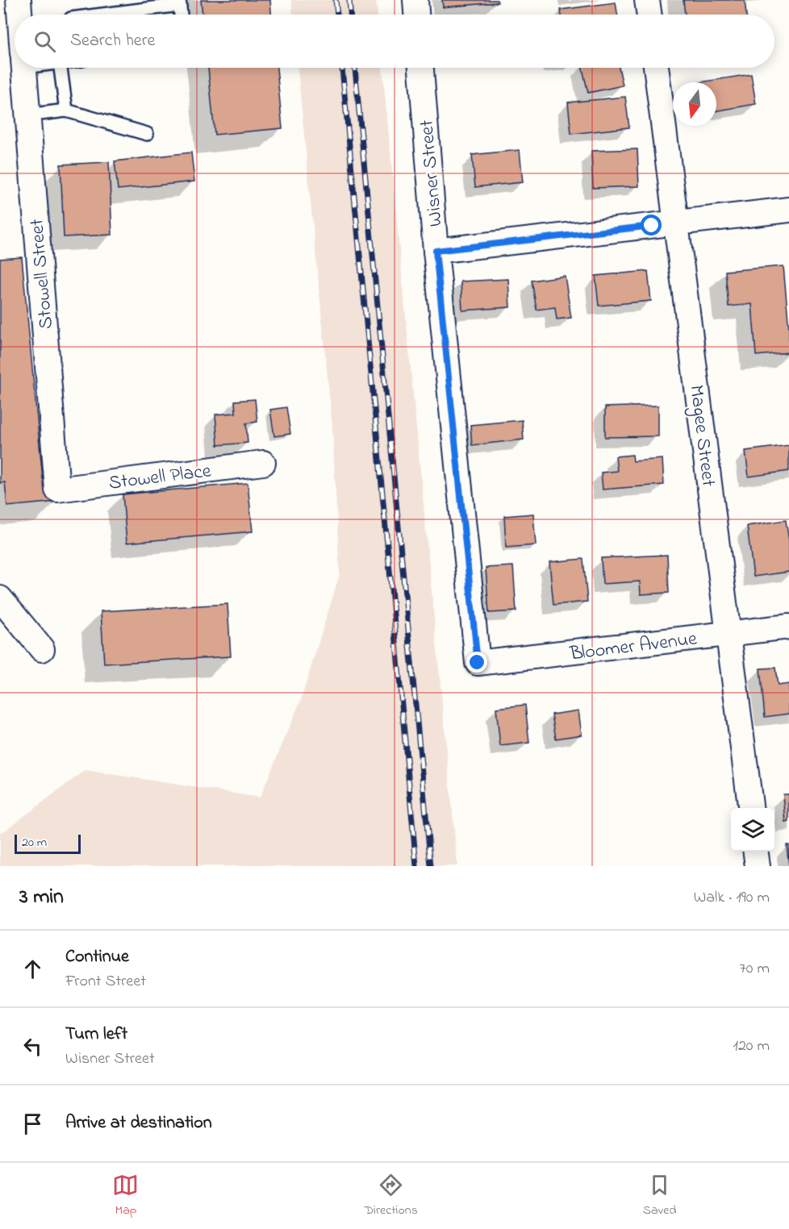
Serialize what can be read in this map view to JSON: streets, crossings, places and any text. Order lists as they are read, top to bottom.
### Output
{
  "streets": {
    "street": [
      "Wisner Street",
      "Stowell Street",
      "Magee Street",
      "Stowell Place",
      "Bloomer Avenue"
    ]
  },
  "crossings": [
    ["Wisner Street", "Bloomer Avenue"],
    ["Stowell Street", "Stowell Place"],
    ["Magee Street", "Bloomer Avenue"]
  ],
  "scale_bar": "20 m",
  "north": "bottom",
  "page": {
    "search": "Search here",
    "scale": "20 m",
    "heading": ["3 min", "Walk · 190 m"],
    "list": [
      ["Continue", "Front Street", "70 m"],
      ["Turn left", "Wisner Street", "120 m"],
      "Arrive at destination"
    ],
    "nav": ["Map", "Directions", "Saved"]
  }
}
